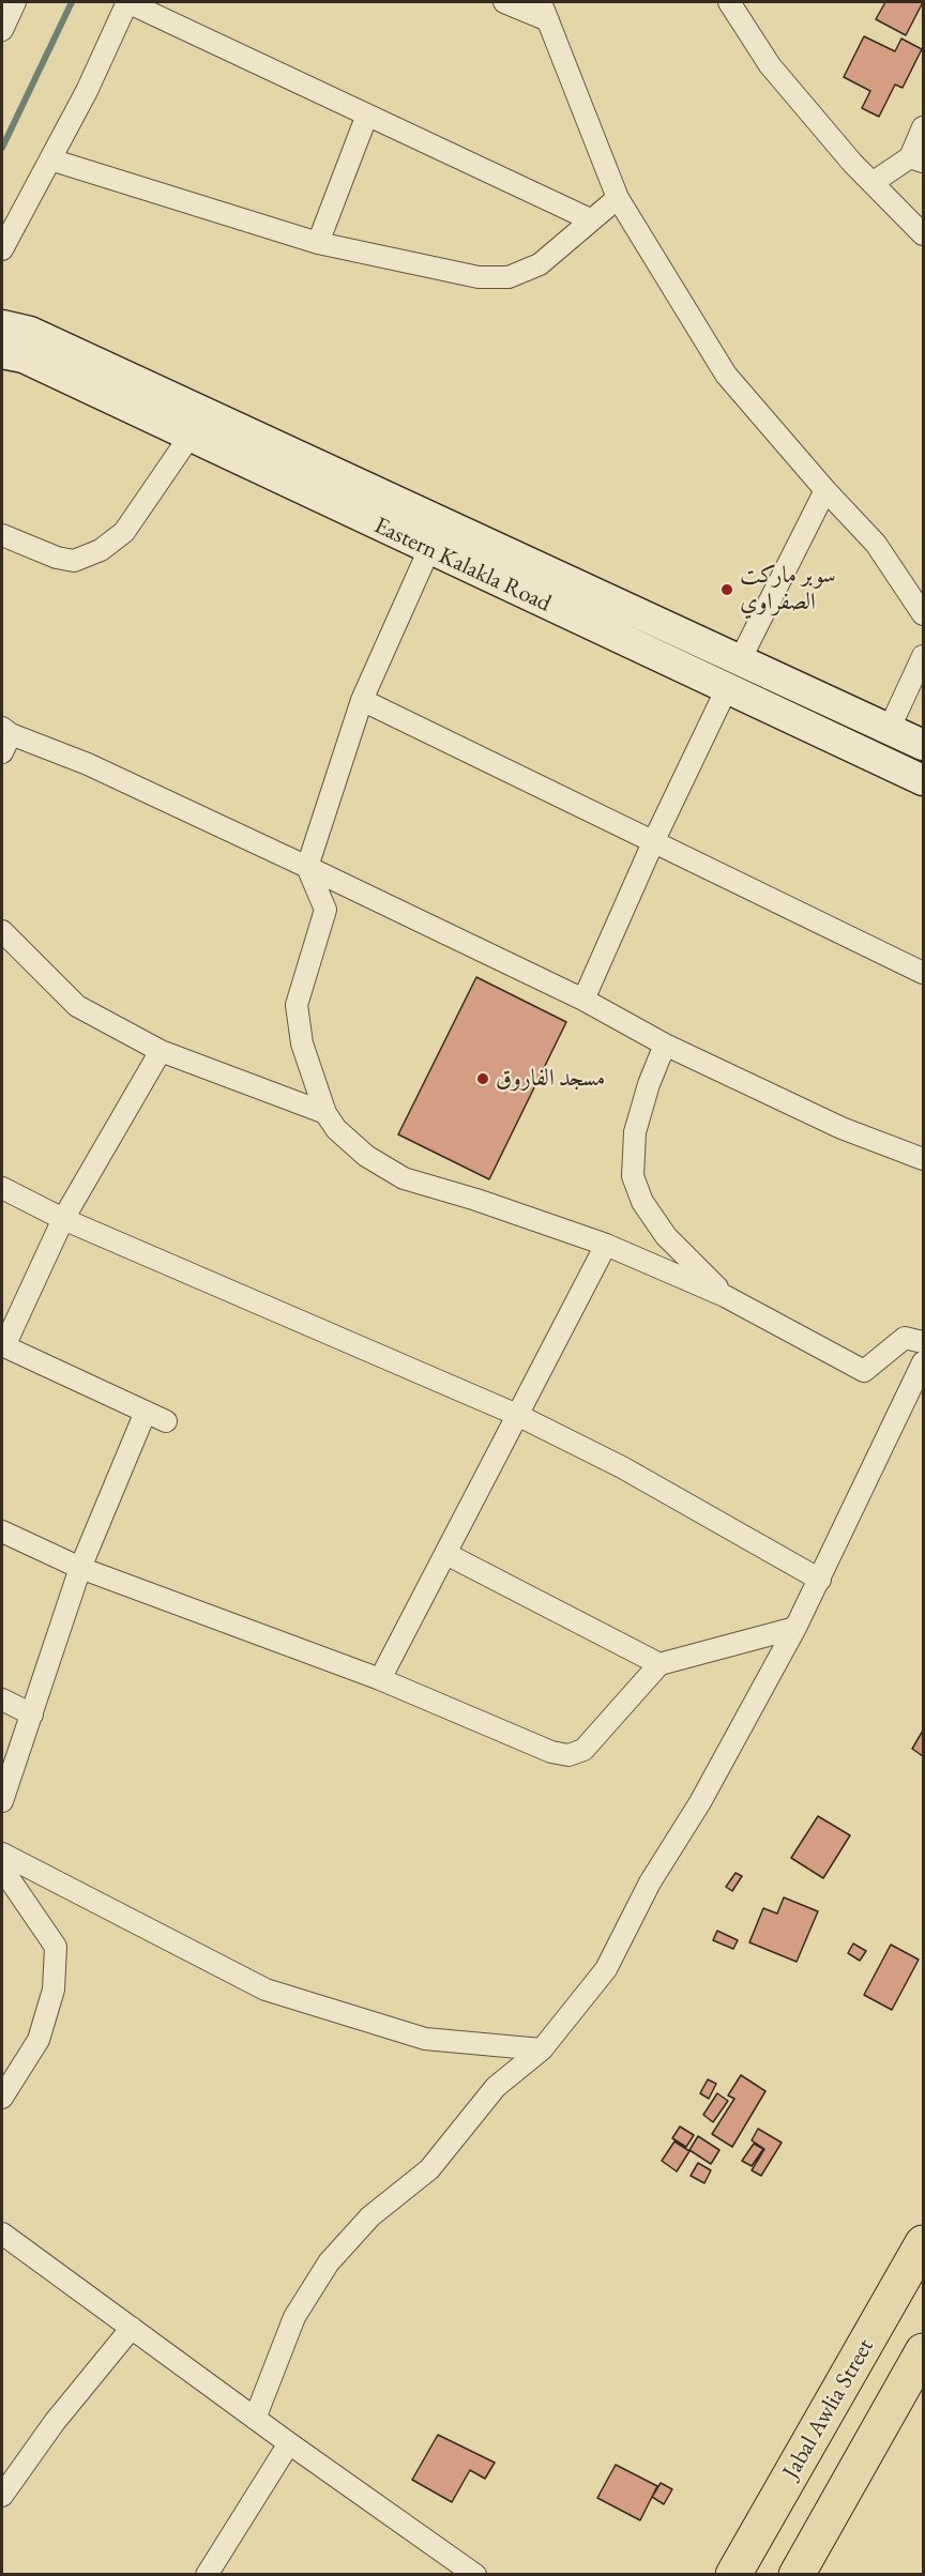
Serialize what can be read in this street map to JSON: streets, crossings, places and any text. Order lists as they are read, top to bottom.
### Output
{
  "streets": {
    "highway": ["Jabal Awlia Street"],
    "street": ["Eastern Kalakla Road"]
  },
  "places": ["سوبر ماركت الصفراوي", "مسجد الفاروق"]
}
